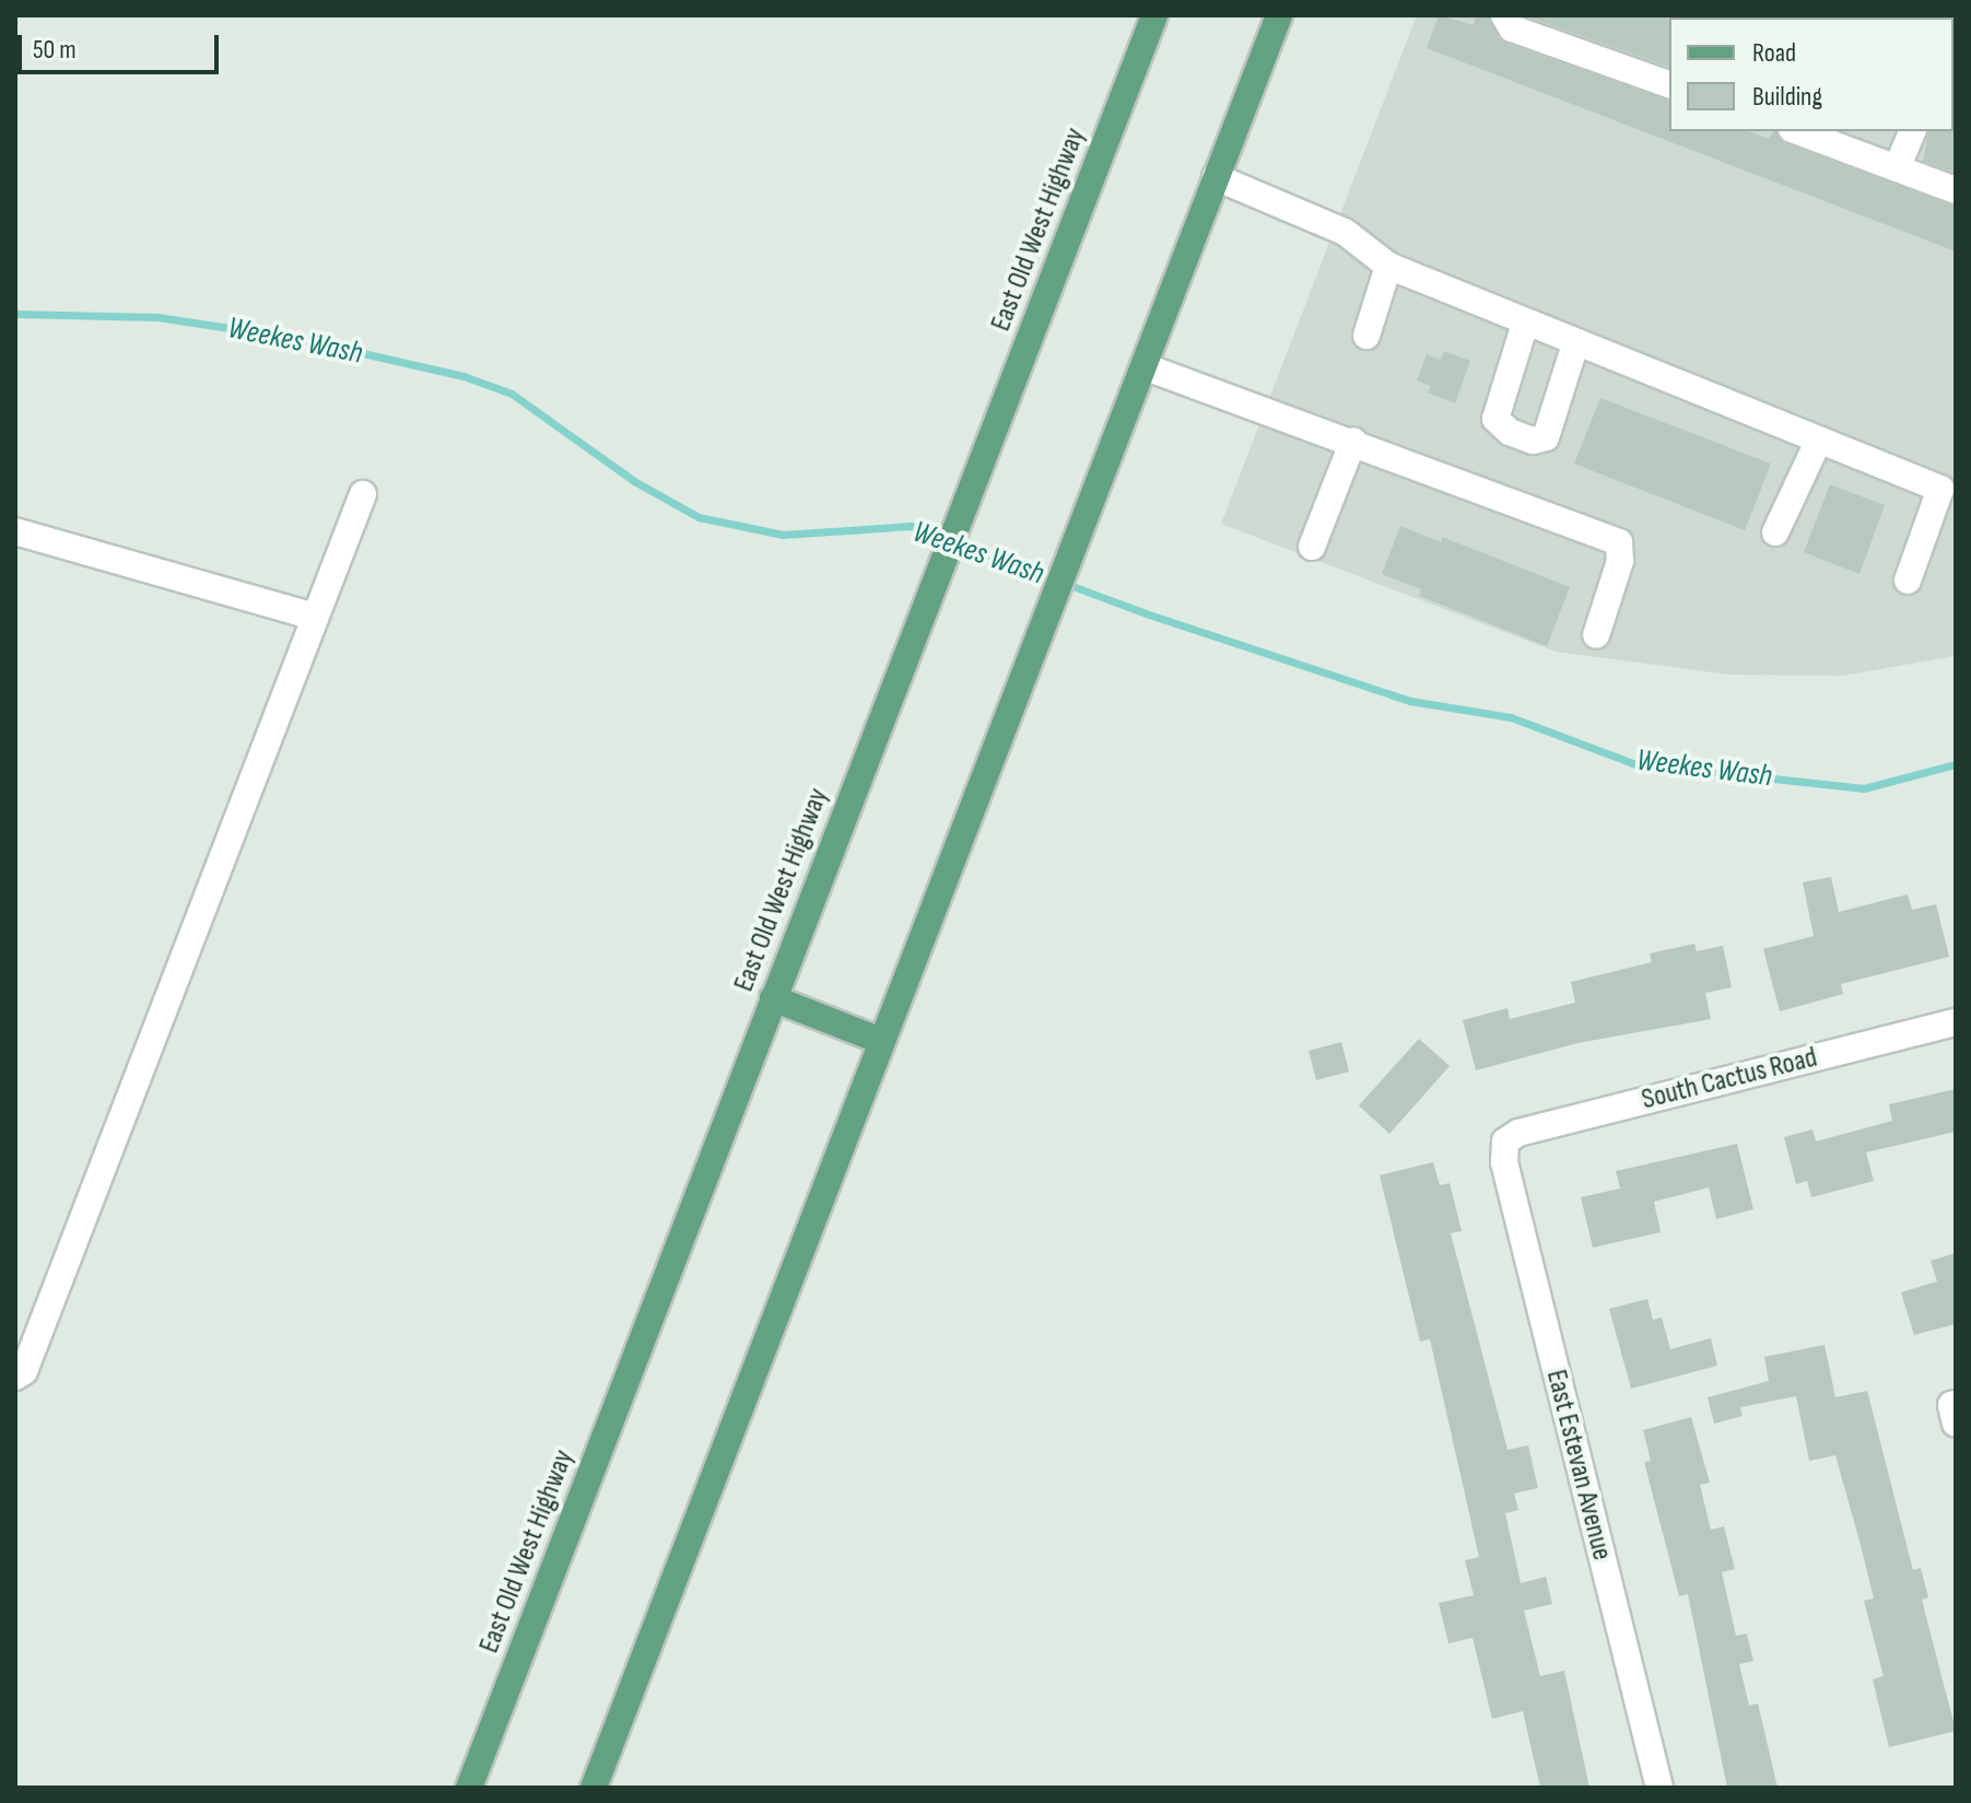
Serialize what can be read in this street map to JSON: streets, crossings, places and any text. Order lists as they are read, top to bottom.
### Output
{
  "streets": {
    "main road": ["East Old West Highway"],
    "street": ["South Cactus Road", "East Estevan Avenue"]
  },
  "crossings": [
    ["South Cactus Road", "East Estevan Avenue"]
  ],
  "water": ["Weekes Wash"],
  "legend": ["Road", "Building"],
  "scale_bar": "50 m"
}
